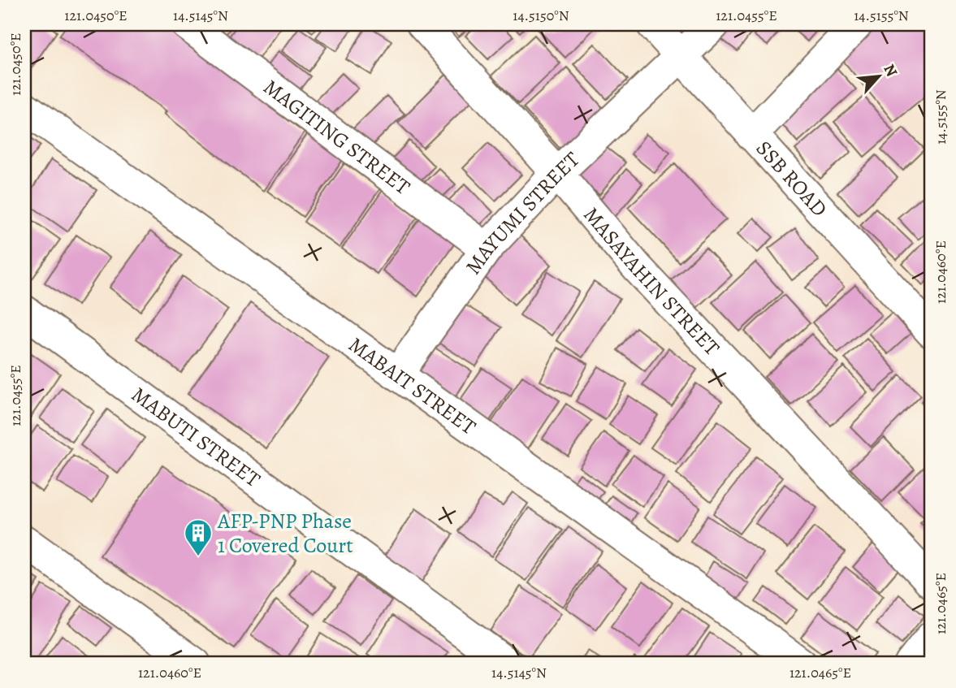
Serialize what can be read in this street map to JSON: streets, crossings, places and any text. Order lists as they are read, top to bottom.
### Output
{
  "streets": {
    "street": [
      "MAGITING STREET",
      "SSB ROAD",
      "MAYUMI STREET",
      "MASAYAHIN STREET",
      "MABAIT STREET",
      "MABUTI STREET"
    ]
  },
  "crossings": [
    ["MAGITING STREET", "MAYUMI STREET"],
    ["SSB ROAD", "MAYUMI STREET"],
    ["MAYUMI STREET", "MASAYAHIN STREET"],
    ["MAYUMI STREET", "MABAIT STREET"]
  ],
  "places": {
    "building": ["AFP-PNP Phase 1 Covered Court"]
  },
  "north": "top right",
  "coordinates": [
    "121.0450°E",
    "14.5145°N",
    "14.5150°N",
    "121.0455°E",
    "14.5155°N",
    "121.0460°E",
    "121.0465°E"
  ]
}
